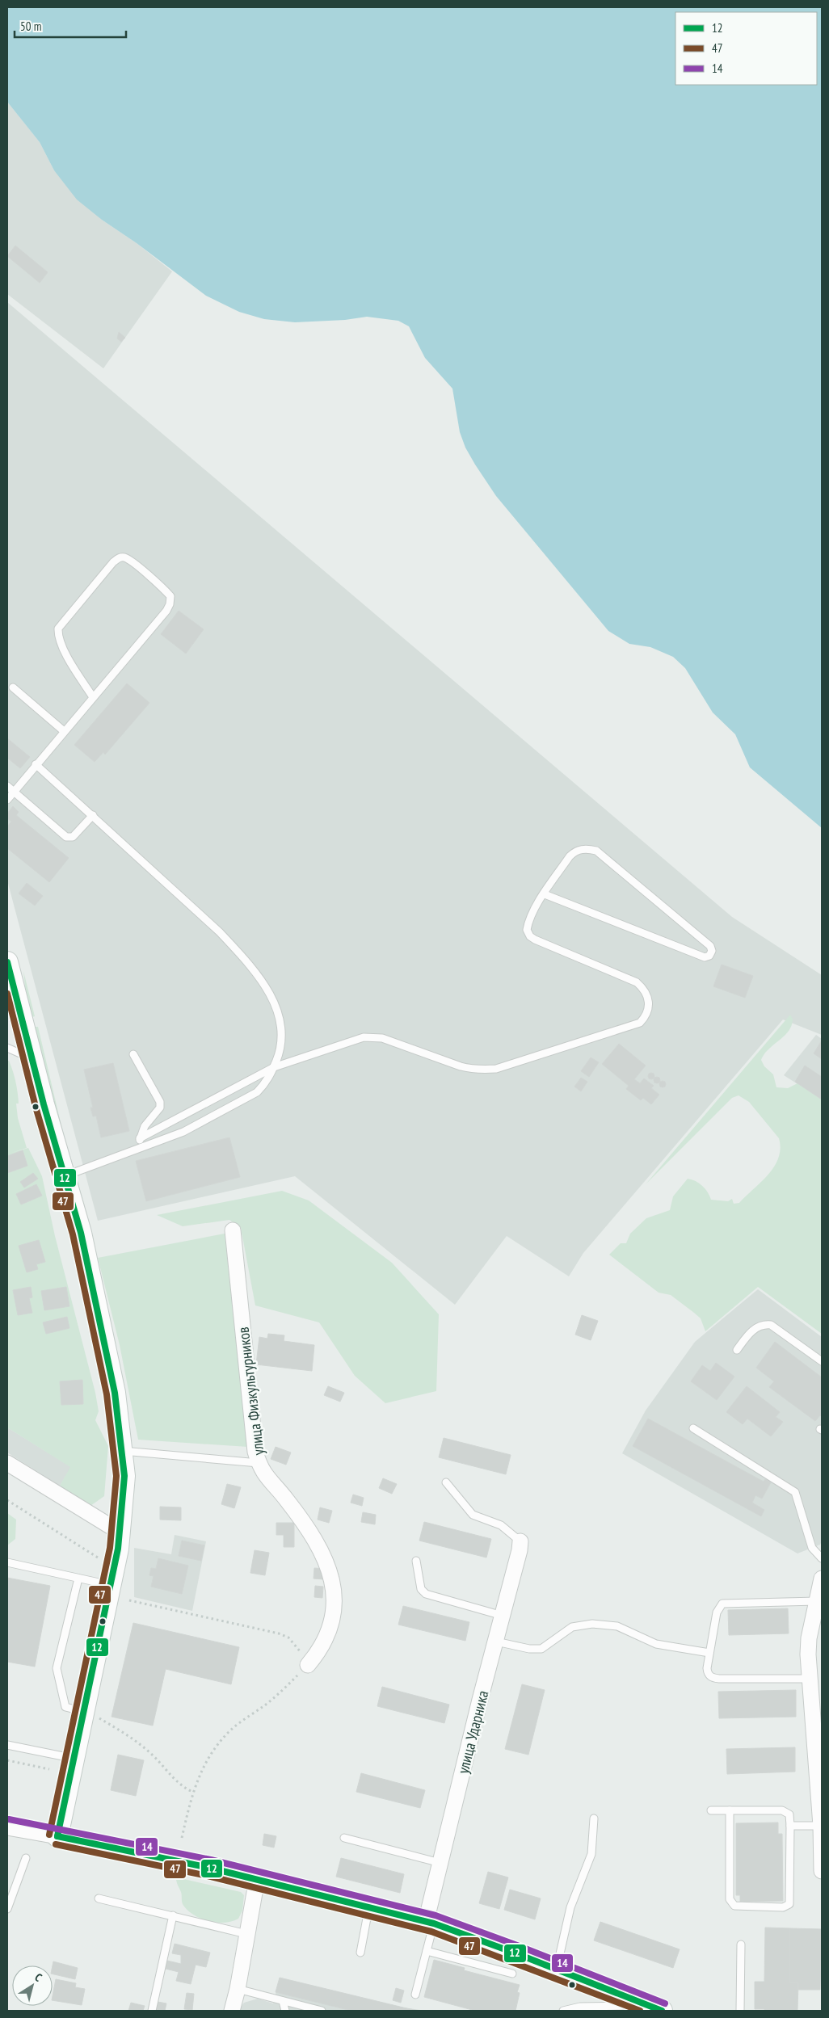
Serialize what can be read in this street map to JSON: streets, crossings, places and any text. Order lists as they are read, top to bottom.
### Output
{
  "streets": {
    "street": ["улица Физкультурников", "улица Ударника"]
  },
  "lines": ["transit line 12", "transit line 47", "transit line 14"],
  "legend": ["12", "47", "14"],
  "scale_bar": "50 m",
  "north": "top right"
}
